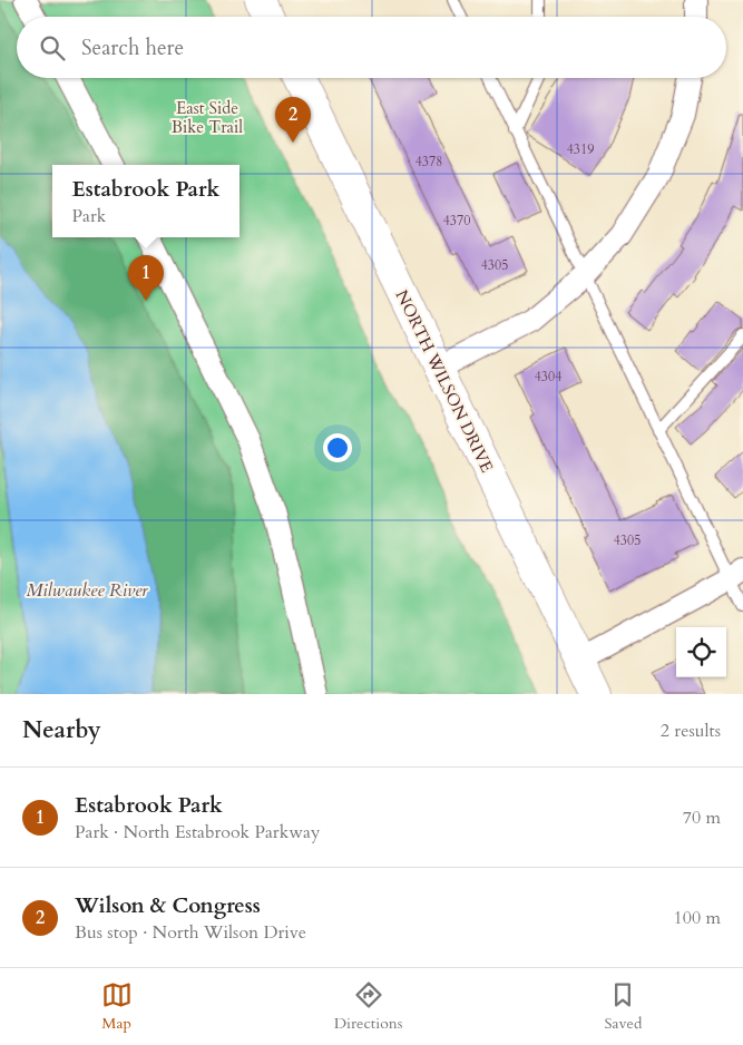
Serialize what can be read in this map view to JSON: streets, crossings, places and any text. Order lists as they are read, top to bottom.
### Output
{
  "streets": {
    "street": ["NORTH WILSON DRIVE"]
  },
  "water": ["Milwaukee River"],
  "parks": ["East Side Bike Trail"],
  "house_numbers": [
    "4319",
    "4378",
    "4370",
    "4305",
    "4304",
    "4305"
  ],
  "page": {
    "search": "Search here",
    "pins": ["2", "1"],
    "popup": ["Estabrook Park", "Park"],
    "heading": ["Nearby", "2 results"],
    "list": [
      {
        "mark": "1",
        "name": "Estabrook Park",
        "note": "Park · North Estabrook Parkway",
        "value": "70 m"
      },
      {
        "mark": "2",
        "name": "Wilson & Congress",
        "note": "Bus stop · North Wilson Drive",
        "value": "100 m"
      }
    ],
    "nav": ["Map", "Directions", "Saved"]
  }
}
